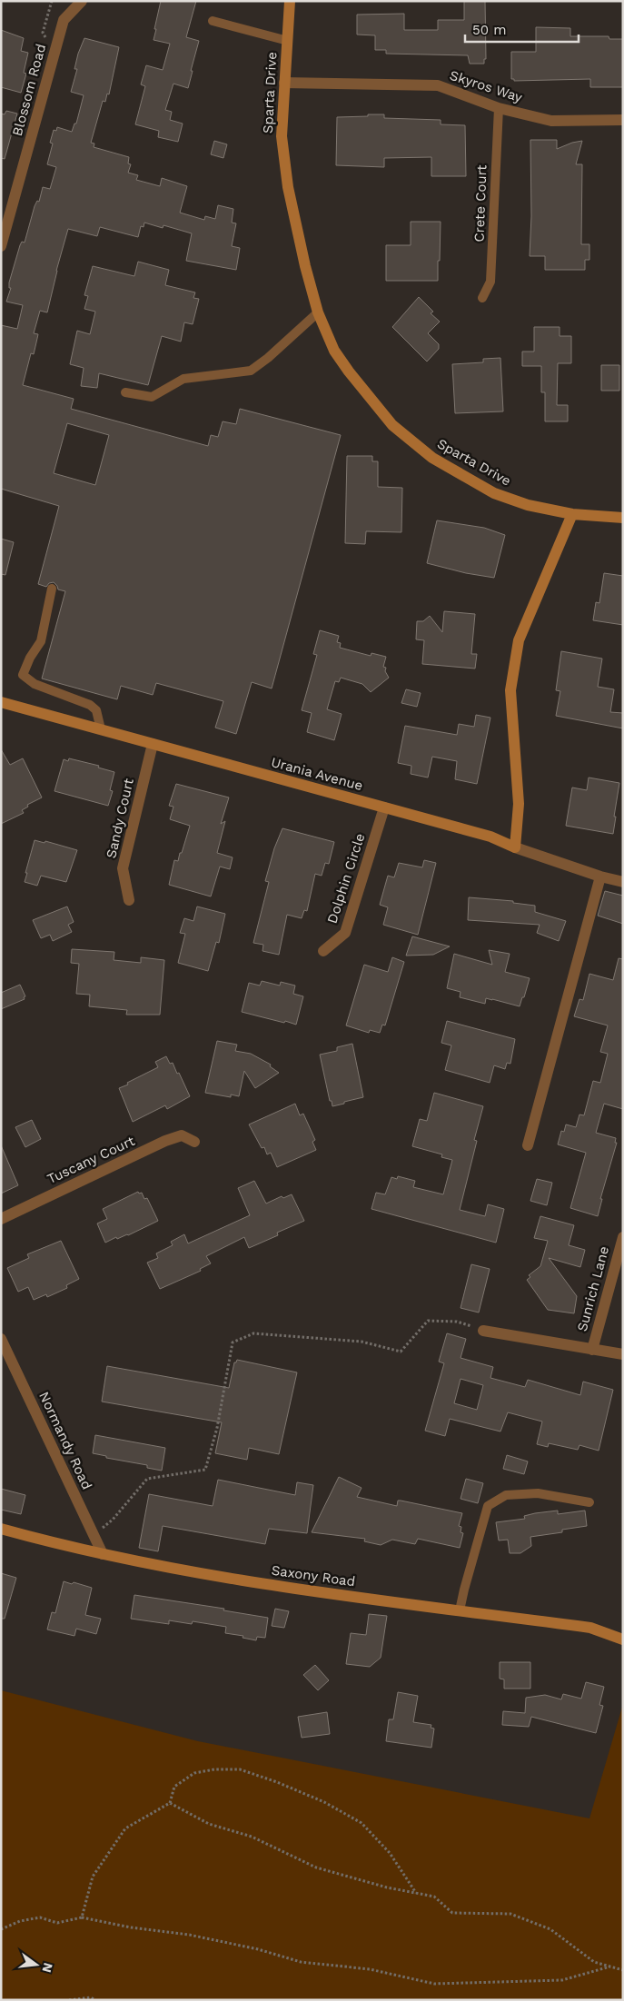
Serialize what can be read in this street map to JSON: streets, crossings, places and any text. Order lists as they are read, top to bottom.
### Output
{
  "streets": {
    "street": [
      "Skyros Way",
      "Blossom Road",
      "Sparta Drive",
      "Urania Avenue",
      "Sandy Court",
      "Dolphin Circle",
      "Tuscany Court",
      "Sunrich Lane",
      "Normandy Road",
      "Saxony Road"
    ],
    "lane": ["Crete Court"]
  },
  "crossings": [
    ["Skyros Way", "Sparta Drive"],
    ["Skyros Way", "Crete Court"],
    ["Urania Avenue", "Sandy Court"],
    ["Urania Avenue", "Dolphin Circle"],
    ["Normandy Road", "Saxony Road"]
  ],
  "scale_bar": "50 m",
  "north": "right"
}
